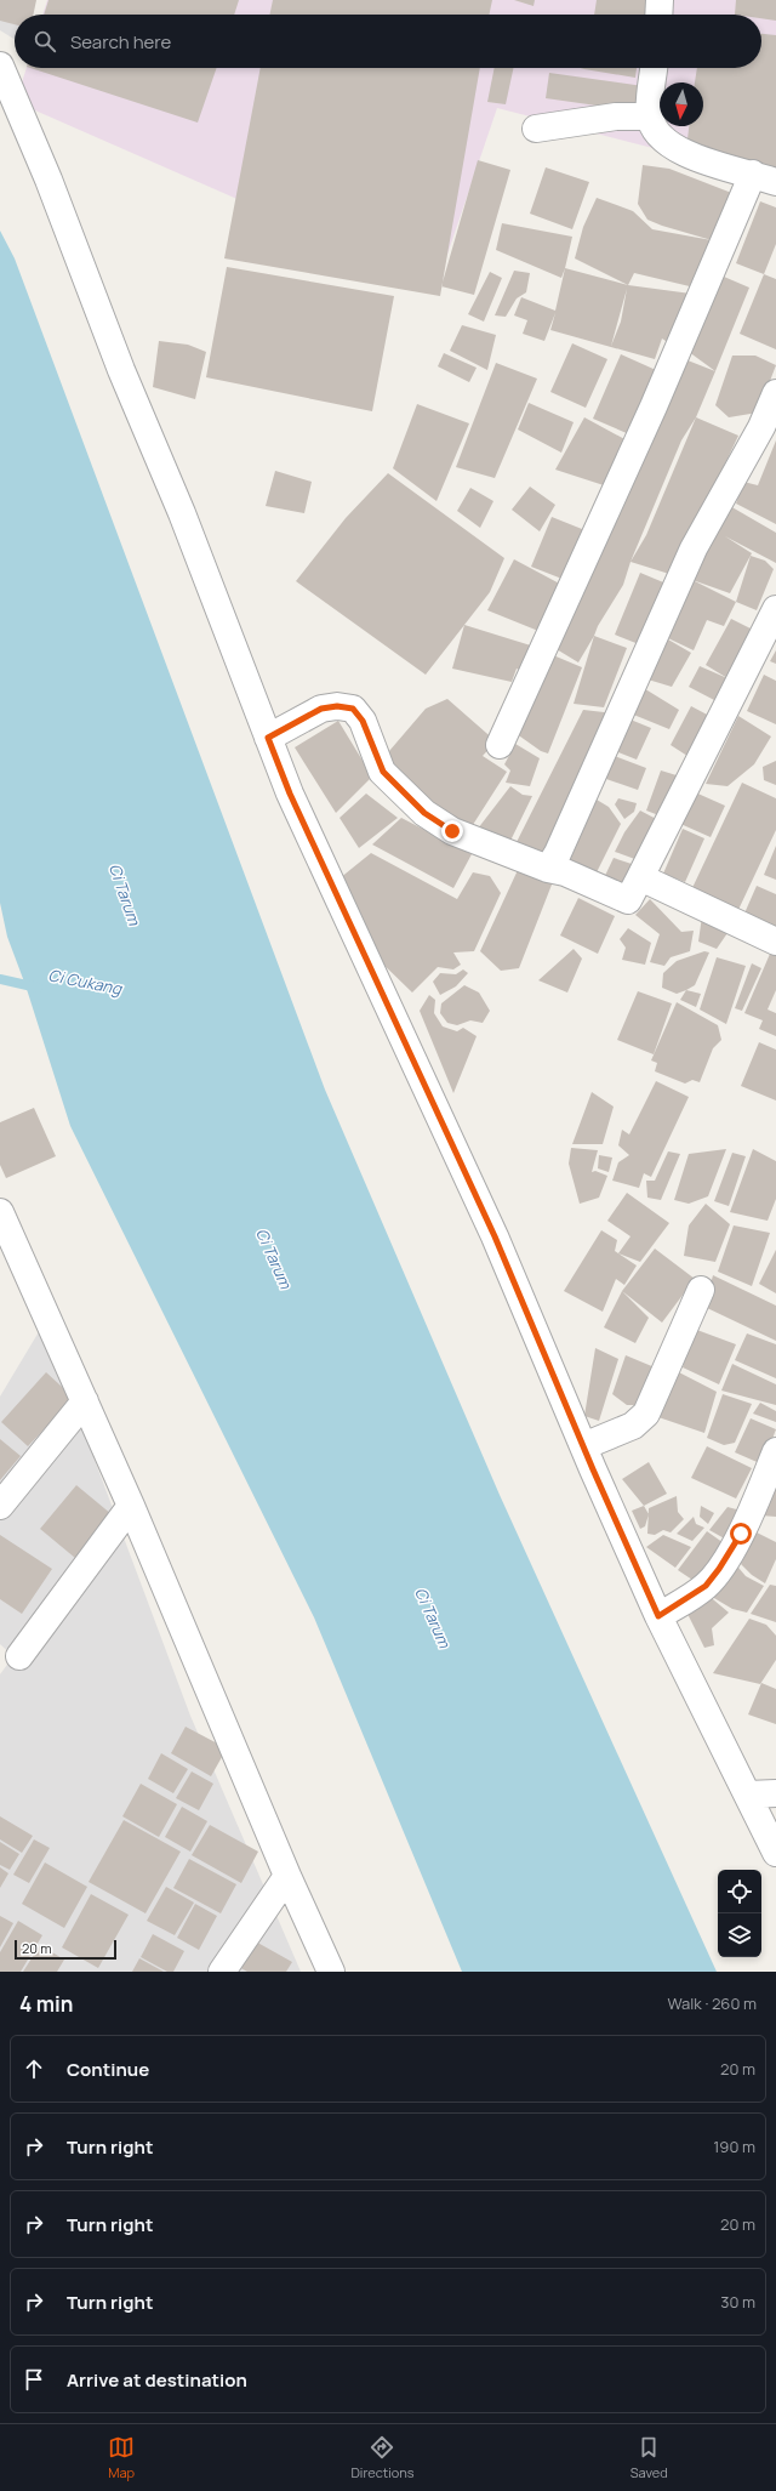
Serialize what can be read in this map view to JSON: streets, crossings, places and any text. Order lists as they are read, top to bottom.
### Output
{
  "water": ["Ci Tarum", "Ci Cukang"],
  "scale_bar": "20 m",
  "north": "bottom",
  "page": {
    "search": "Search here",
    "scale": "20 m",
    "heading": ["4 min", "Walk · 260 m"],
    "list": [
      ["Continue", "20 m"],
      ["Turn right", "190 m"],
      ["Turn right", "20 m"],
      ["Turn right", "30 m"],
      "Arrive at destination"
    ],
    "nav": ["Map", "Directions", "Saved"]
  }
}
